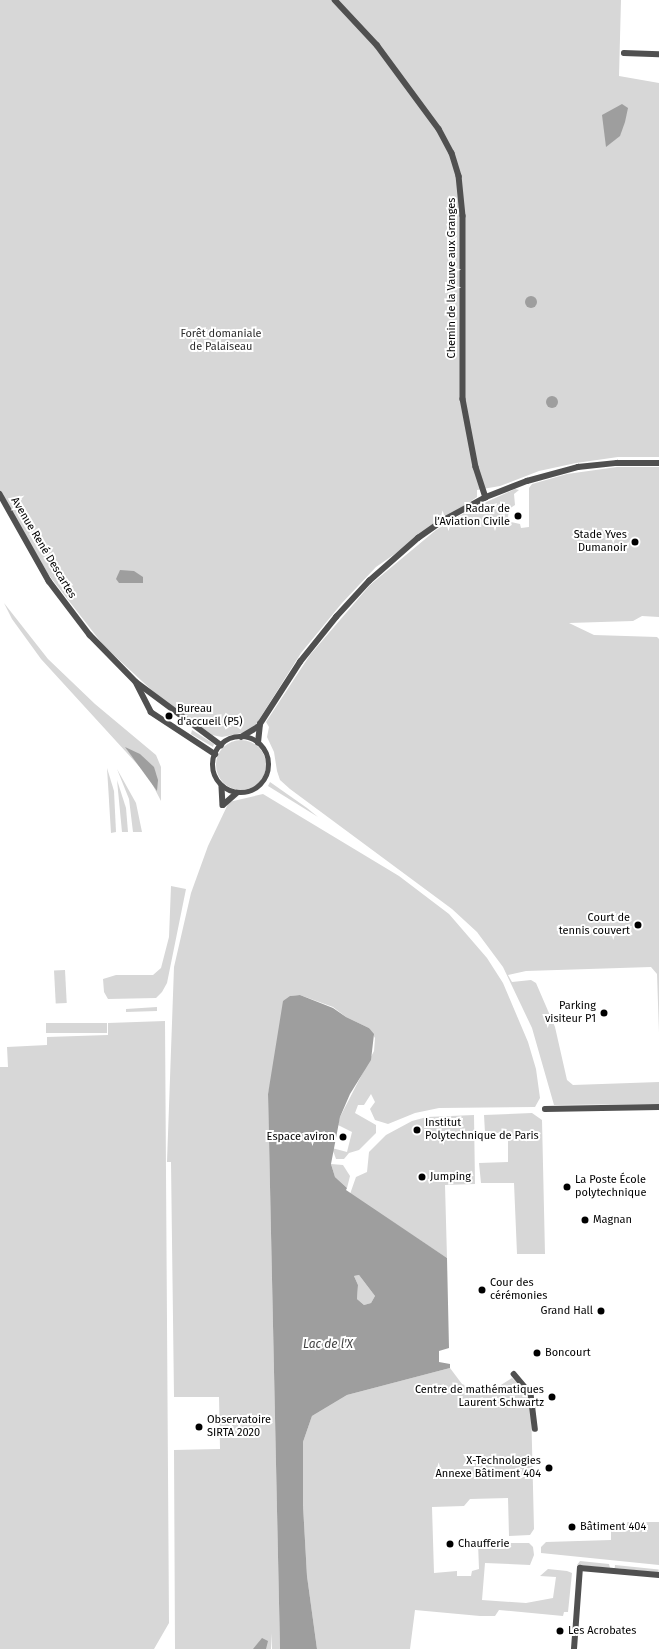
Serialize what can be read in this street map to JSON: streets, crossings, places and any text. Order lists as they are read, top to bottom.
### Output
{
  "streets": {
    "street": ["Chemin de la Vauve aux Granges", "Avenue René Descartes"]
  },
  "water": ["Lac de l'X"],
  "parks": ["Forêt domaniale de Palaiseau"],
  "places": [
    "Radar de l’Aviation Civile",
    "Stade Yves Dumanoir",
    "Bureau d'accueil (P5)",
    "Court de tennis couvert",
    "Parking visiteur P1",
    "Institut Polytechnique de Paris",
    "Espace aviron",
    "Jumping",
    "La Poste École polytechnique",
    "Magnan",
    "Cour des cérémonies",
    "Grand Hall",
    "Boncourt",
    "Centre de mathématiques Laurent Schwartz",
    "Observatoire SIRTA 2020",
    "X-Technologies Annexe Bâtiment 404",
    "Bâtiment 404",
    "Chaufferie",
    "Les Acrobates"
  ]
}
